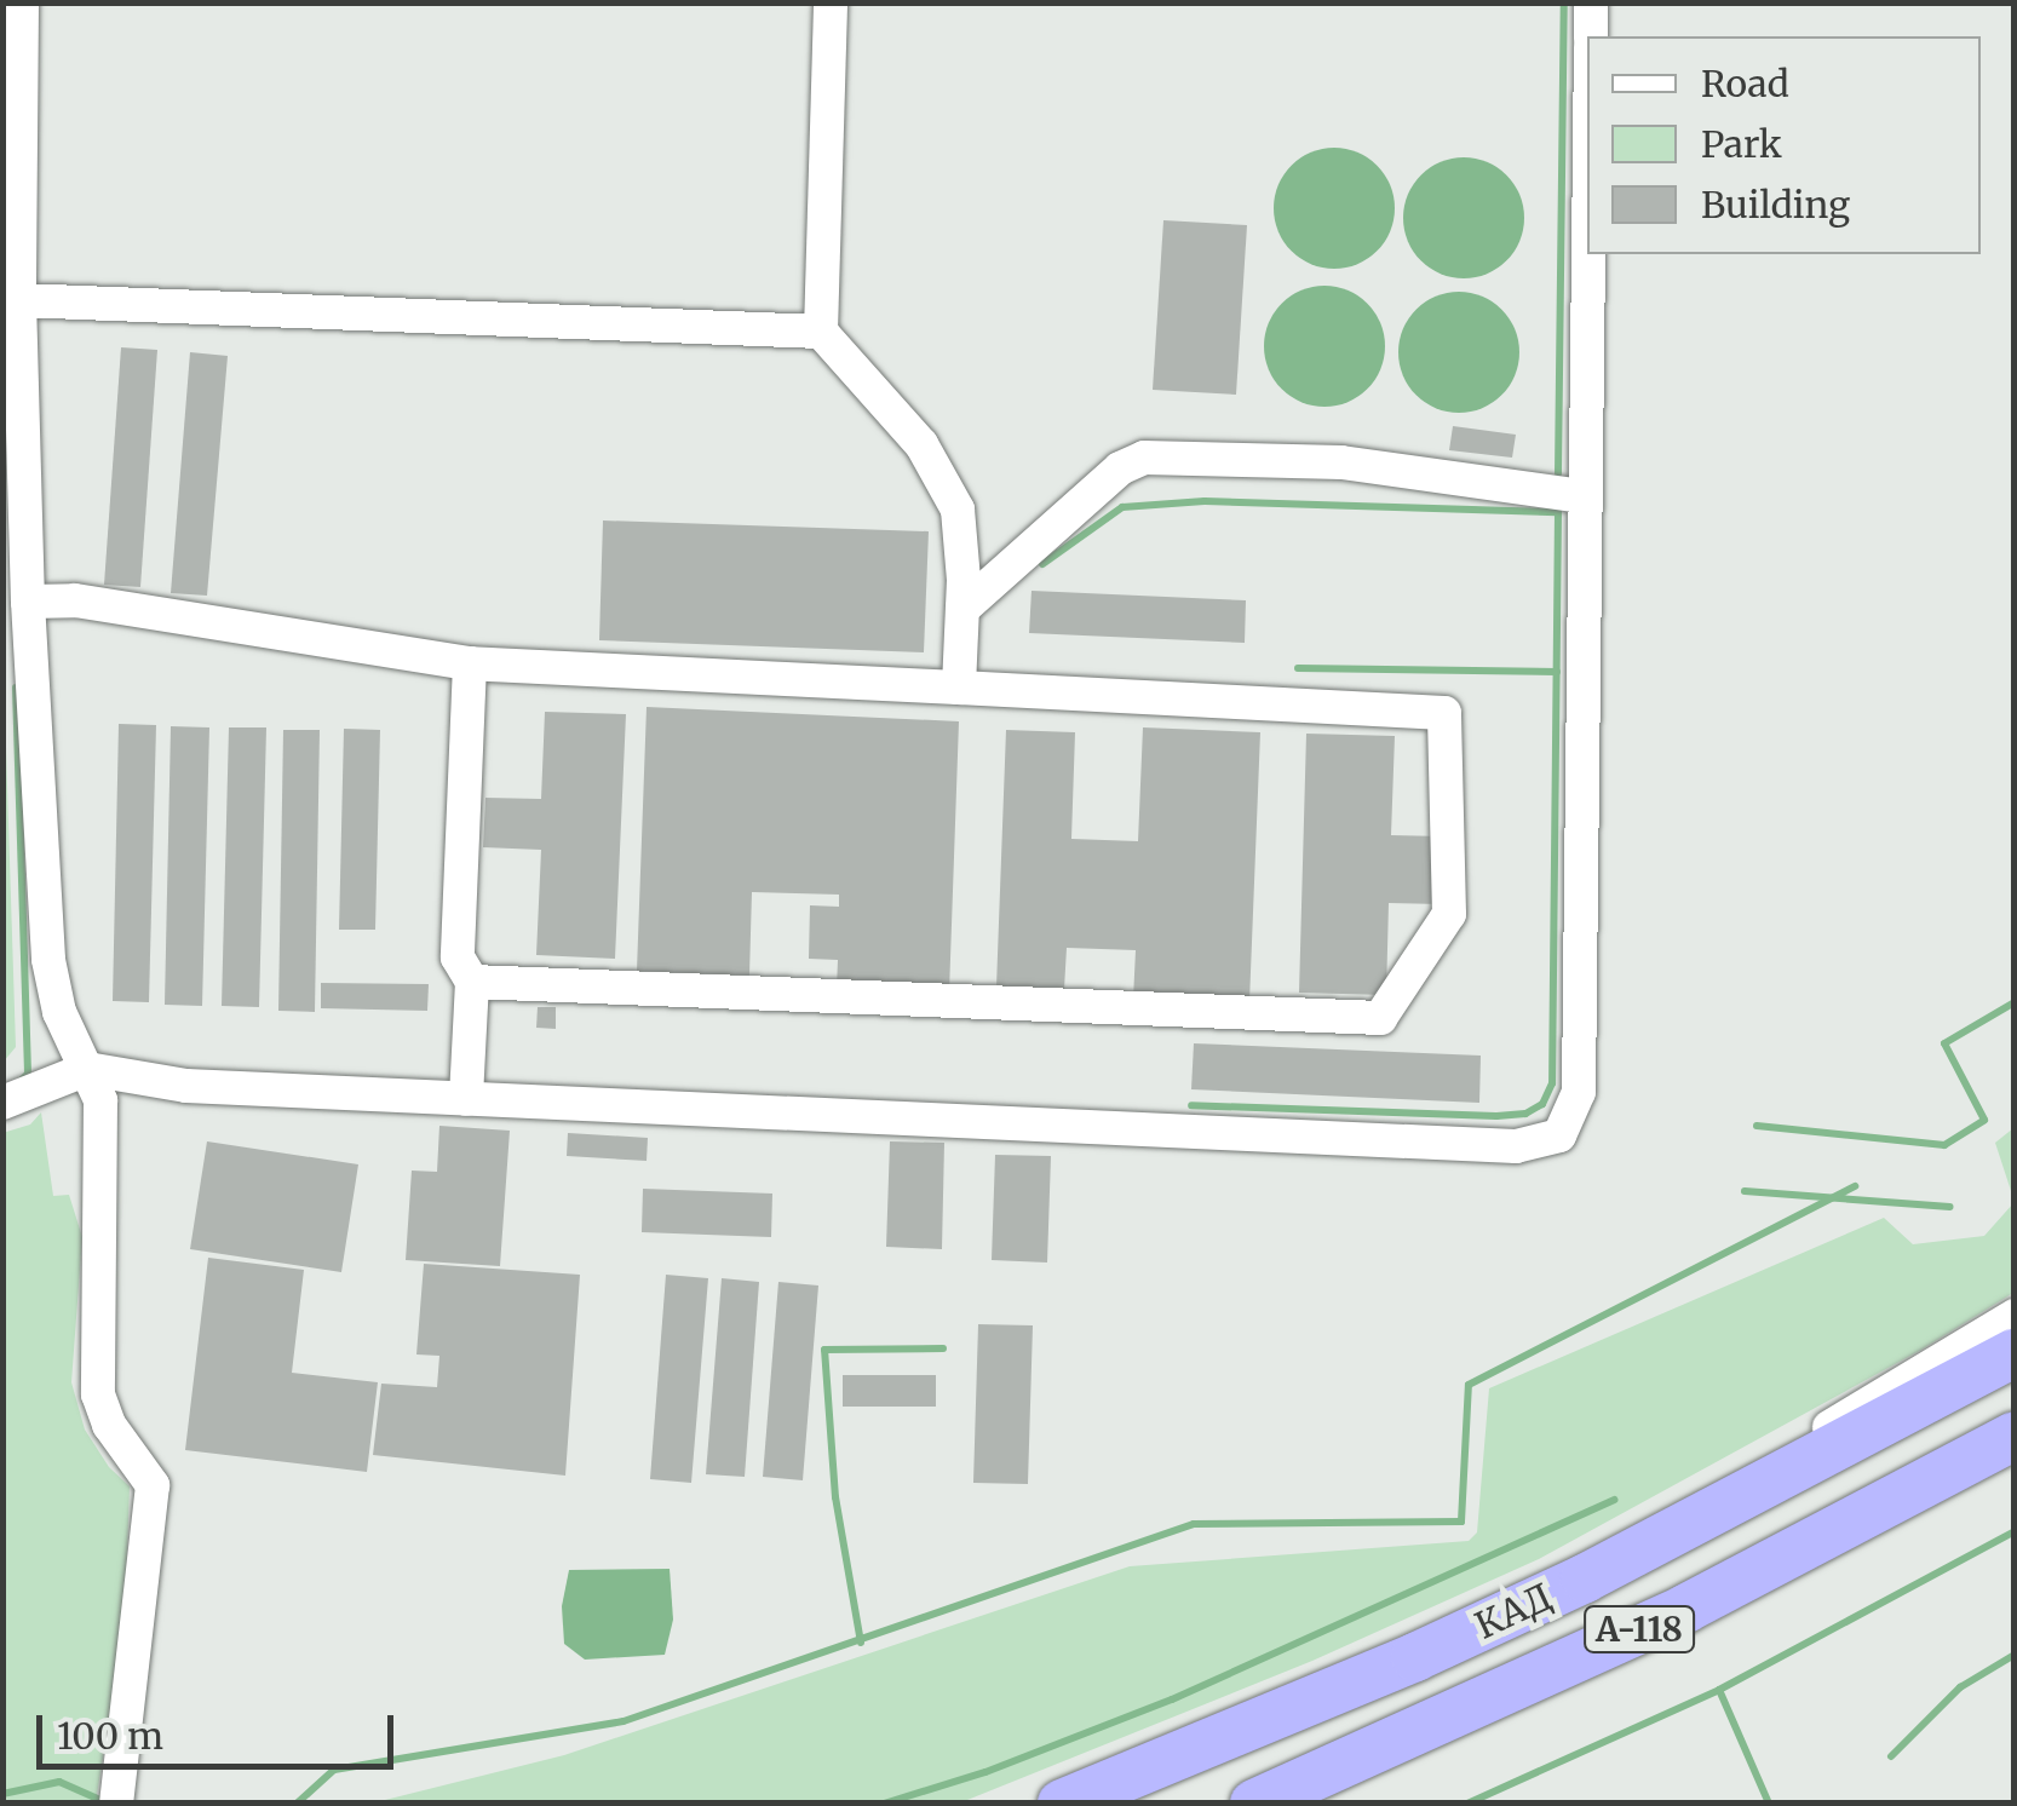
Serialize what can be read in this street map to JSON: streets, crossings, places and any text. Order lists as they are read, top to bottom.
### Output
{
  "streets": {
    "highway": ["КАД", "А-118"]
  },
  "legend": ["Road", "Park", "Building"],
  "scale_bar": "100 m"
}
